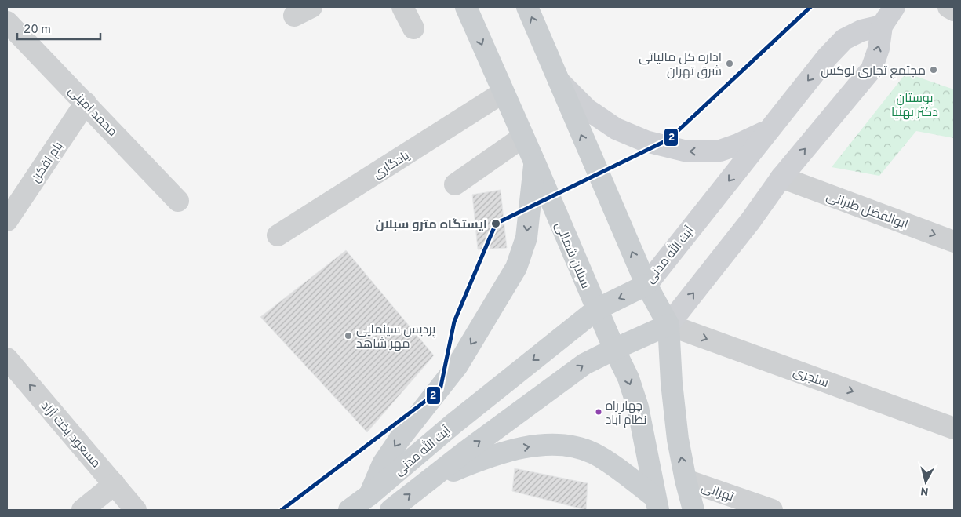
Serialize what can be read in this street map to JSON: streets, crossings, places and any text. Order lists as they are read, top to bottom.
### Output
{
  "streets": {
    "main road": ["آیت الله مدنی", "سبلان شمالی"],
    "street": [
      "محمد امینی",
      "بام افکن",
      "یادگاری",
      "ابوالفضل طیرانی",
      "سنجری",
      "مسعود بخت آزاد",
      "تهرانی"
    ]
  },
  "crossings": [
    ["محمد امینی", "بام افکن"],
    ["یادگاری", "سبلان شمالی"],
    ["ابوالفضل طیرانی", "آیت الله مدنی"],
    ["آیت الله مدنی", "سبلان شمالی"],
    ["آیت الله مدنی", "سنجری"]
  ],
  "one_way": ["ابوالفضل طیرانی", "سنجری", "مسعود بخت آزاد"],
  "parks": ["بوستان دکتر بهنیا"],
  "places": [
    "اداره کل مالیاتی شرق تهران",
    "مجتمع تجاری لوکس",
    "ایستگاه مترو سبلان",
    "پردیس سینمایی مهر شاهد",
    "چهار راه نظام آباد"
  ],
  "lines": ["transit line 2"],
  "scale_bar": "20 m",
  "north": "bottom"
}
